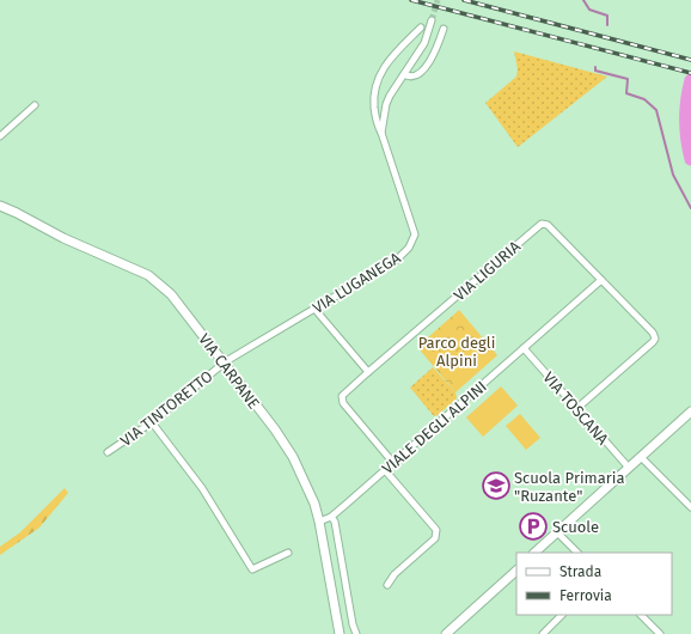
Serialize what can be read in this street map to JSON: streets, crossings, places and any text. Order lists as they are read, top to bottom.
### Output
{
  "streets": {
    "street": [
      "VIA LIGURIA",
      "VIA LUGANEGA",
      "VIA CARPANE",
      "VIA TINTORETTO",
      "VIA TOSCANA",
      "VIALE DEGLI ALPINI"
    ]
  },
  "crossings": [
    ["VIA LIGURIA", "VIALE DEGLI ALPINI"],
    ["VIA LUGANEGA", "VIA CARPANE"],
    ["VIA LUGANEGA", "VIA TINTORETTO"],
    ["VIA CARPANE", "VIA TINTORETTO"],
    ["VIA CARPANE", "VIALE DEGLI ALPINI"],
    ["VIA TOSCANA", "VIALE DEGLI ALPINI"]
  ],
  "parks": ["Parco degli Alpini"],
  "places": {
    "school or university": ["Scuola Primaria \"Ruzante\""],
    "parking": ["Scuole"]
  },
  "legend": ["Strada", "Ferrovia"]
}
